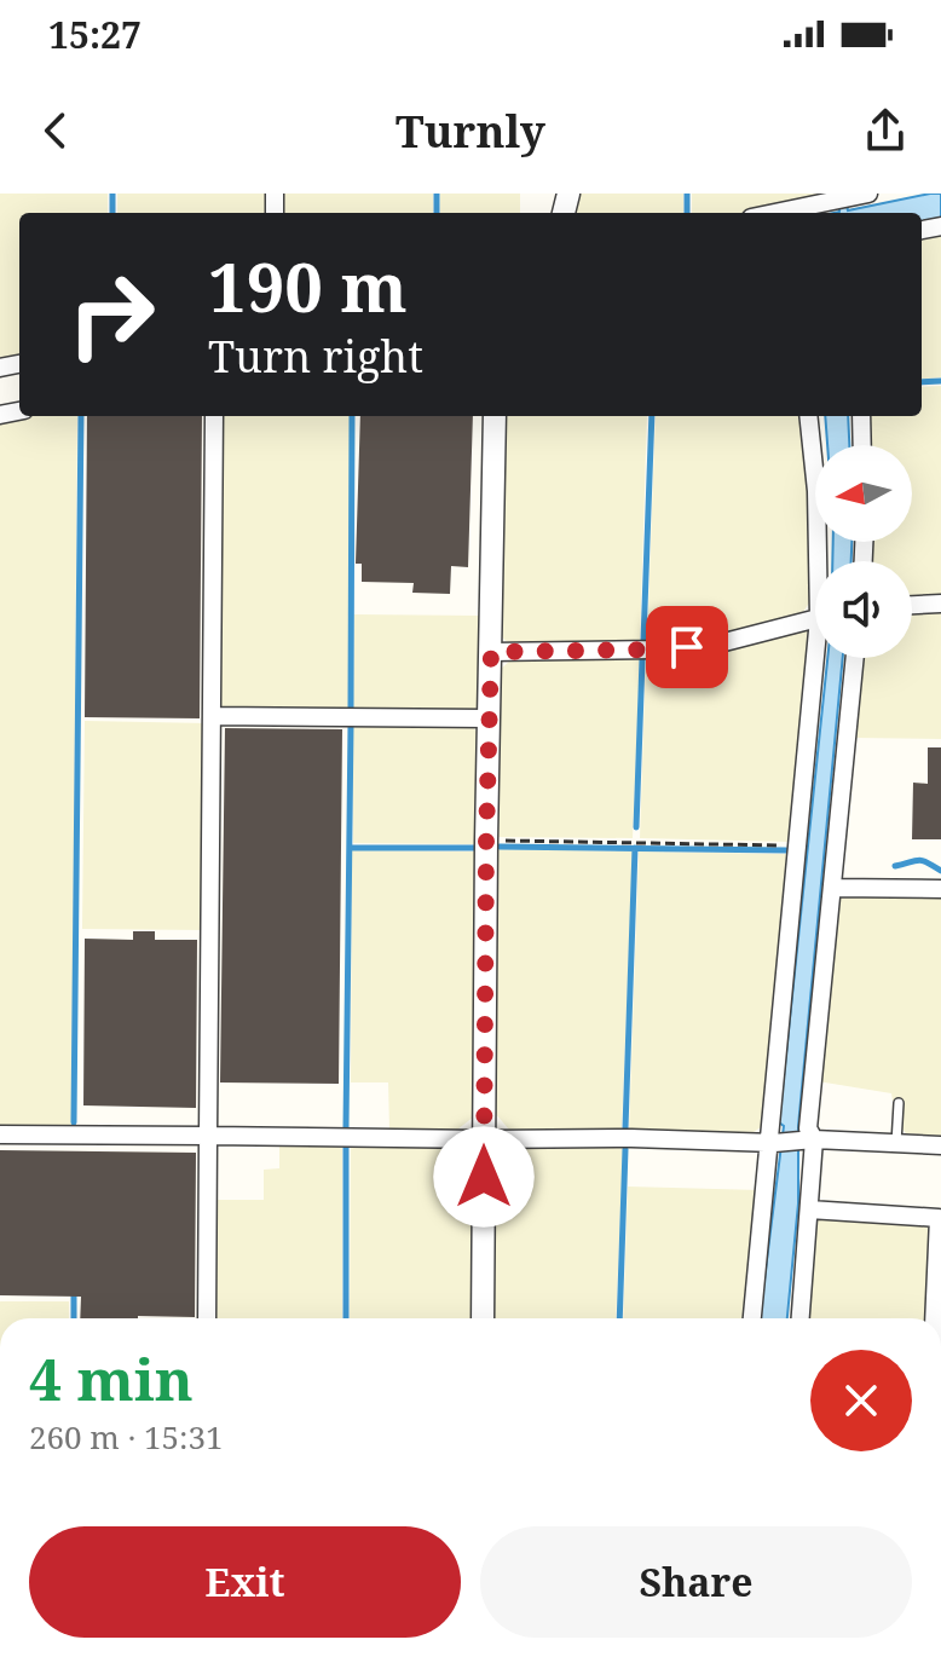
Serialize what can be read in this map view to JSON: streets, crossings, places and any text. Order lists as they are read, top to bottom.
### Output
{
  "north": "left",
  "page": {
    "status": "15:27",
    "header": "Turnly",
    "turn": ["190 m", "Turn right"],
    "heading": ["4 min", "260 m · 15:31"],
    "buttons": ["Exit", "Share"]
  }
}
